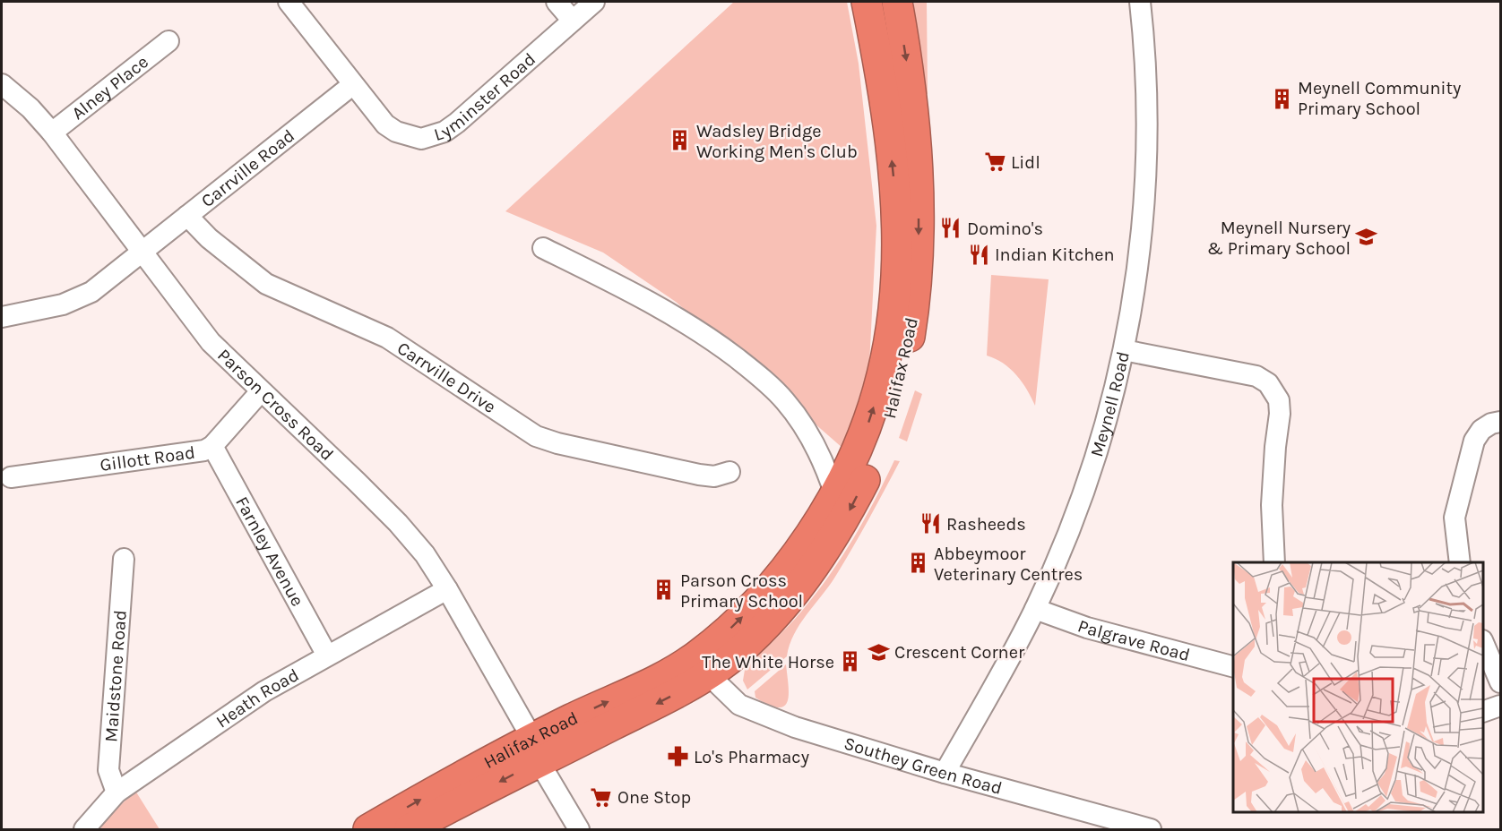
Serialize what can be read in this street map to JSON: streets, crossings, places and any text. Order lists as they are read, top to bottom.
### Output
{
  "streets": {
    "highway": ["Halifax Road"],
    "street": [
      "Alney Place",
      "Lyminster Road",
      "Carrville Road",
      "Carrville Drive",
      "Meynell Road",
      "Parson Cross Road",
      "Gillott Road",
      "Farnley Avenue",
      "Palgrave Road",
      "Maidstone Road",
      "Heath Road",
      "Southey Green Road"
    ]
  },
  "crossings": [
    ["Alney Place", "Parson Cross Road"],
    ["Lyminster Road", "Carrville Road"],
    ["Carrville Road", "Carrville Drive"],
    ["Carrville Road", "Parson Cross Road"],
    ["Halifax Road", "Parson Cross Road"],
    ["Halifax Road", "Southey Green Road"],
    ["Meynell Road", "Palgrave Road"],
    ["Meynell Road", "Southey Green Road"],
    ["Parson Cross Road", "Gillott Road"],
    ["Parson Cross Road", "Heath Road"],
    ["Gillott Road", "Farnley Avenue"],
    ["Farnley Avenue", "Heath Road"],
    ["Maidstone Road", "Heath Road"]
  ],
  "places": {
    "building": [
      "Meynell Community Primary School",
      "Wadsley Bridge Working Men's Club",
      "Abbeymoor Veterinary Centres",
      "Parson Cross Primary School",
      "The White Horse"
    ],
    "supermarket": ["Lidl", "One Stop"],
    "restaurant": ["Domino's", "Indian Kitchen", "Rasheeds"],
    "school or university": ["Meynell Nursery & Primary School", "Crescent Corner"],
    "pharmacy": ["Lo's Pharmacy"]
  }
}
